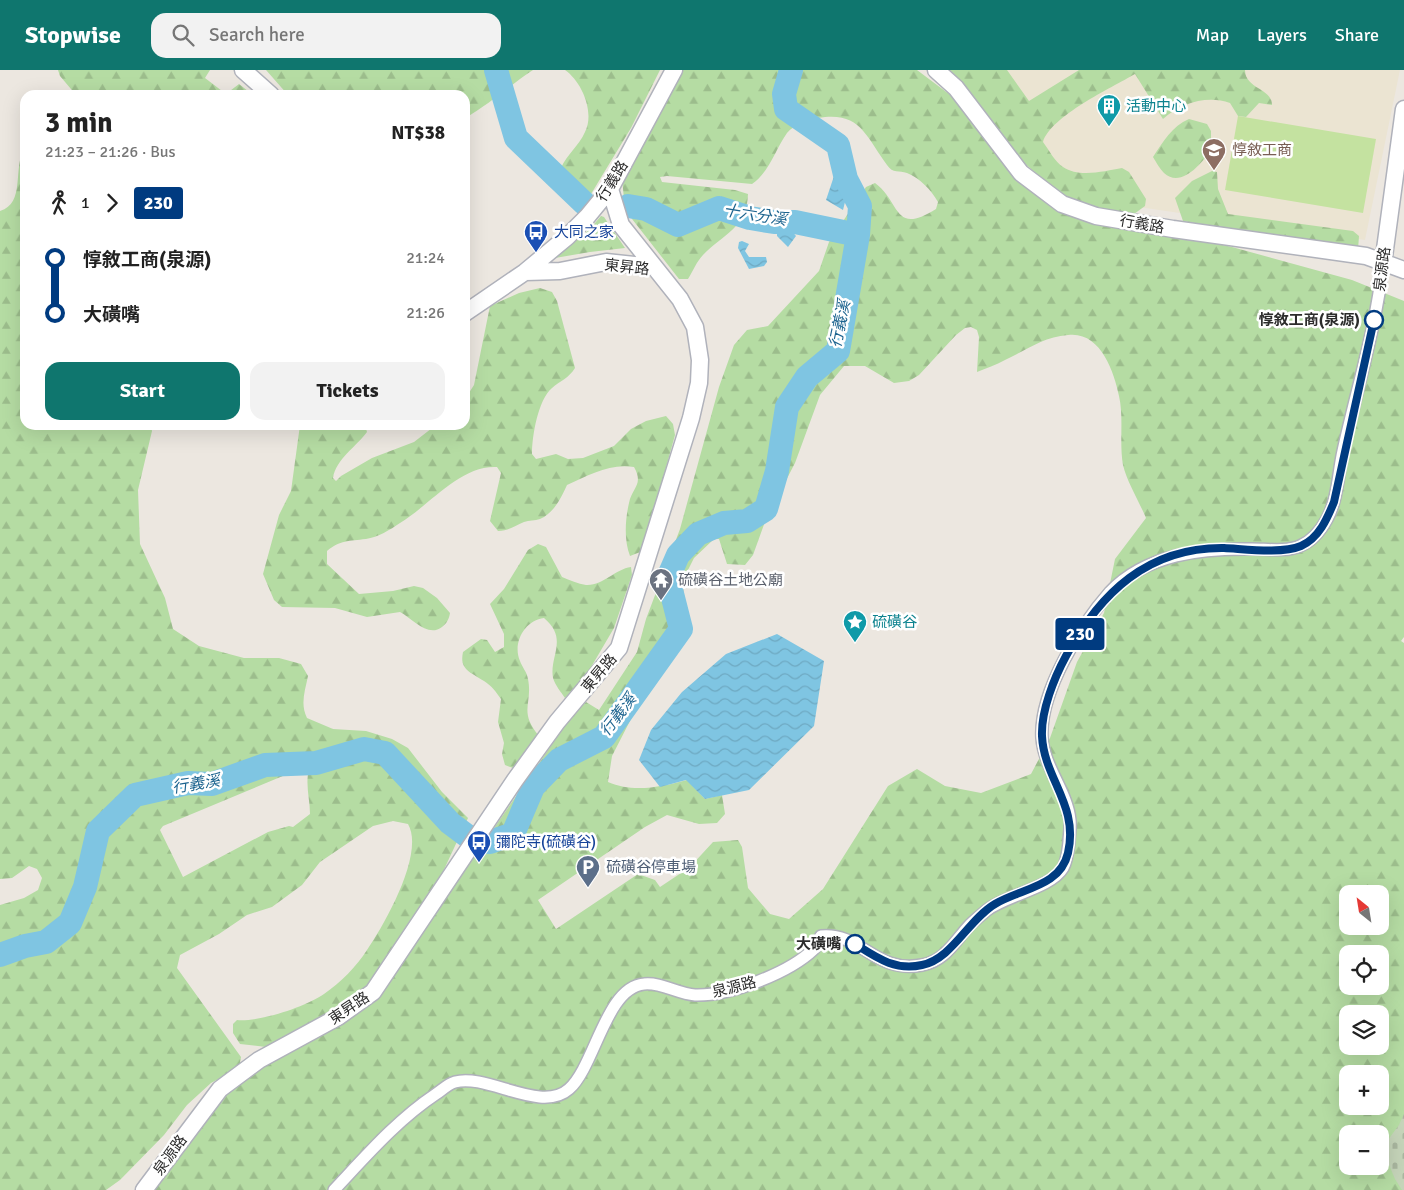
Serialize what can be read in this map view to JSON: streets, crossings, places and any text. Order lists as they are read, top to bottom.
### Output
{
  "streets": {
    "street": ["行義路", "東昇路", "泉源路"]
  },
  "crossings": [
    ["行義路", "東昇路"],
    ["行義路", "泉源路"],
    ["東昇路", "泉源路"]
  ],
  "water": ["十六分溪", "行義溪"],
  "places": {
    "building": ["活動中心"],
    "school or university": ["惇敘工商"],
    "bus stop": ["大同之家", "彌陀寺(硫磺谷)"],
    "other": ["惇敘工商(泉源)", "大磺嘴"],
    "temple": ["硫磺谷土地公廟"],
    "place": ["硫磺谷"],
    "parking": ["硫磺谷停車場"]
  },
  "lines": ["bus line 230"],
  "north": "top left",
  "page": {
    "header": "Stopwise",
    "search": "Search here",
    "nav": ["Map", "Layers", "Share"],
    "on_map": "230",
    "heading": ["3 min", "21:23 – 21:26 · Bus", "NT$38"],
    "legs": ["1", "230"],
    "list": [
      {
        "name": "惇敘工商(泉源)",
        "value": "21:24"
      },
      {
        "name": "大磺嘴",
        "value": "21:26"
      }
    ],
    "buttons": ["Start", "Tickets"],
    "map_buttons": ["+", "−"]
  }
}
